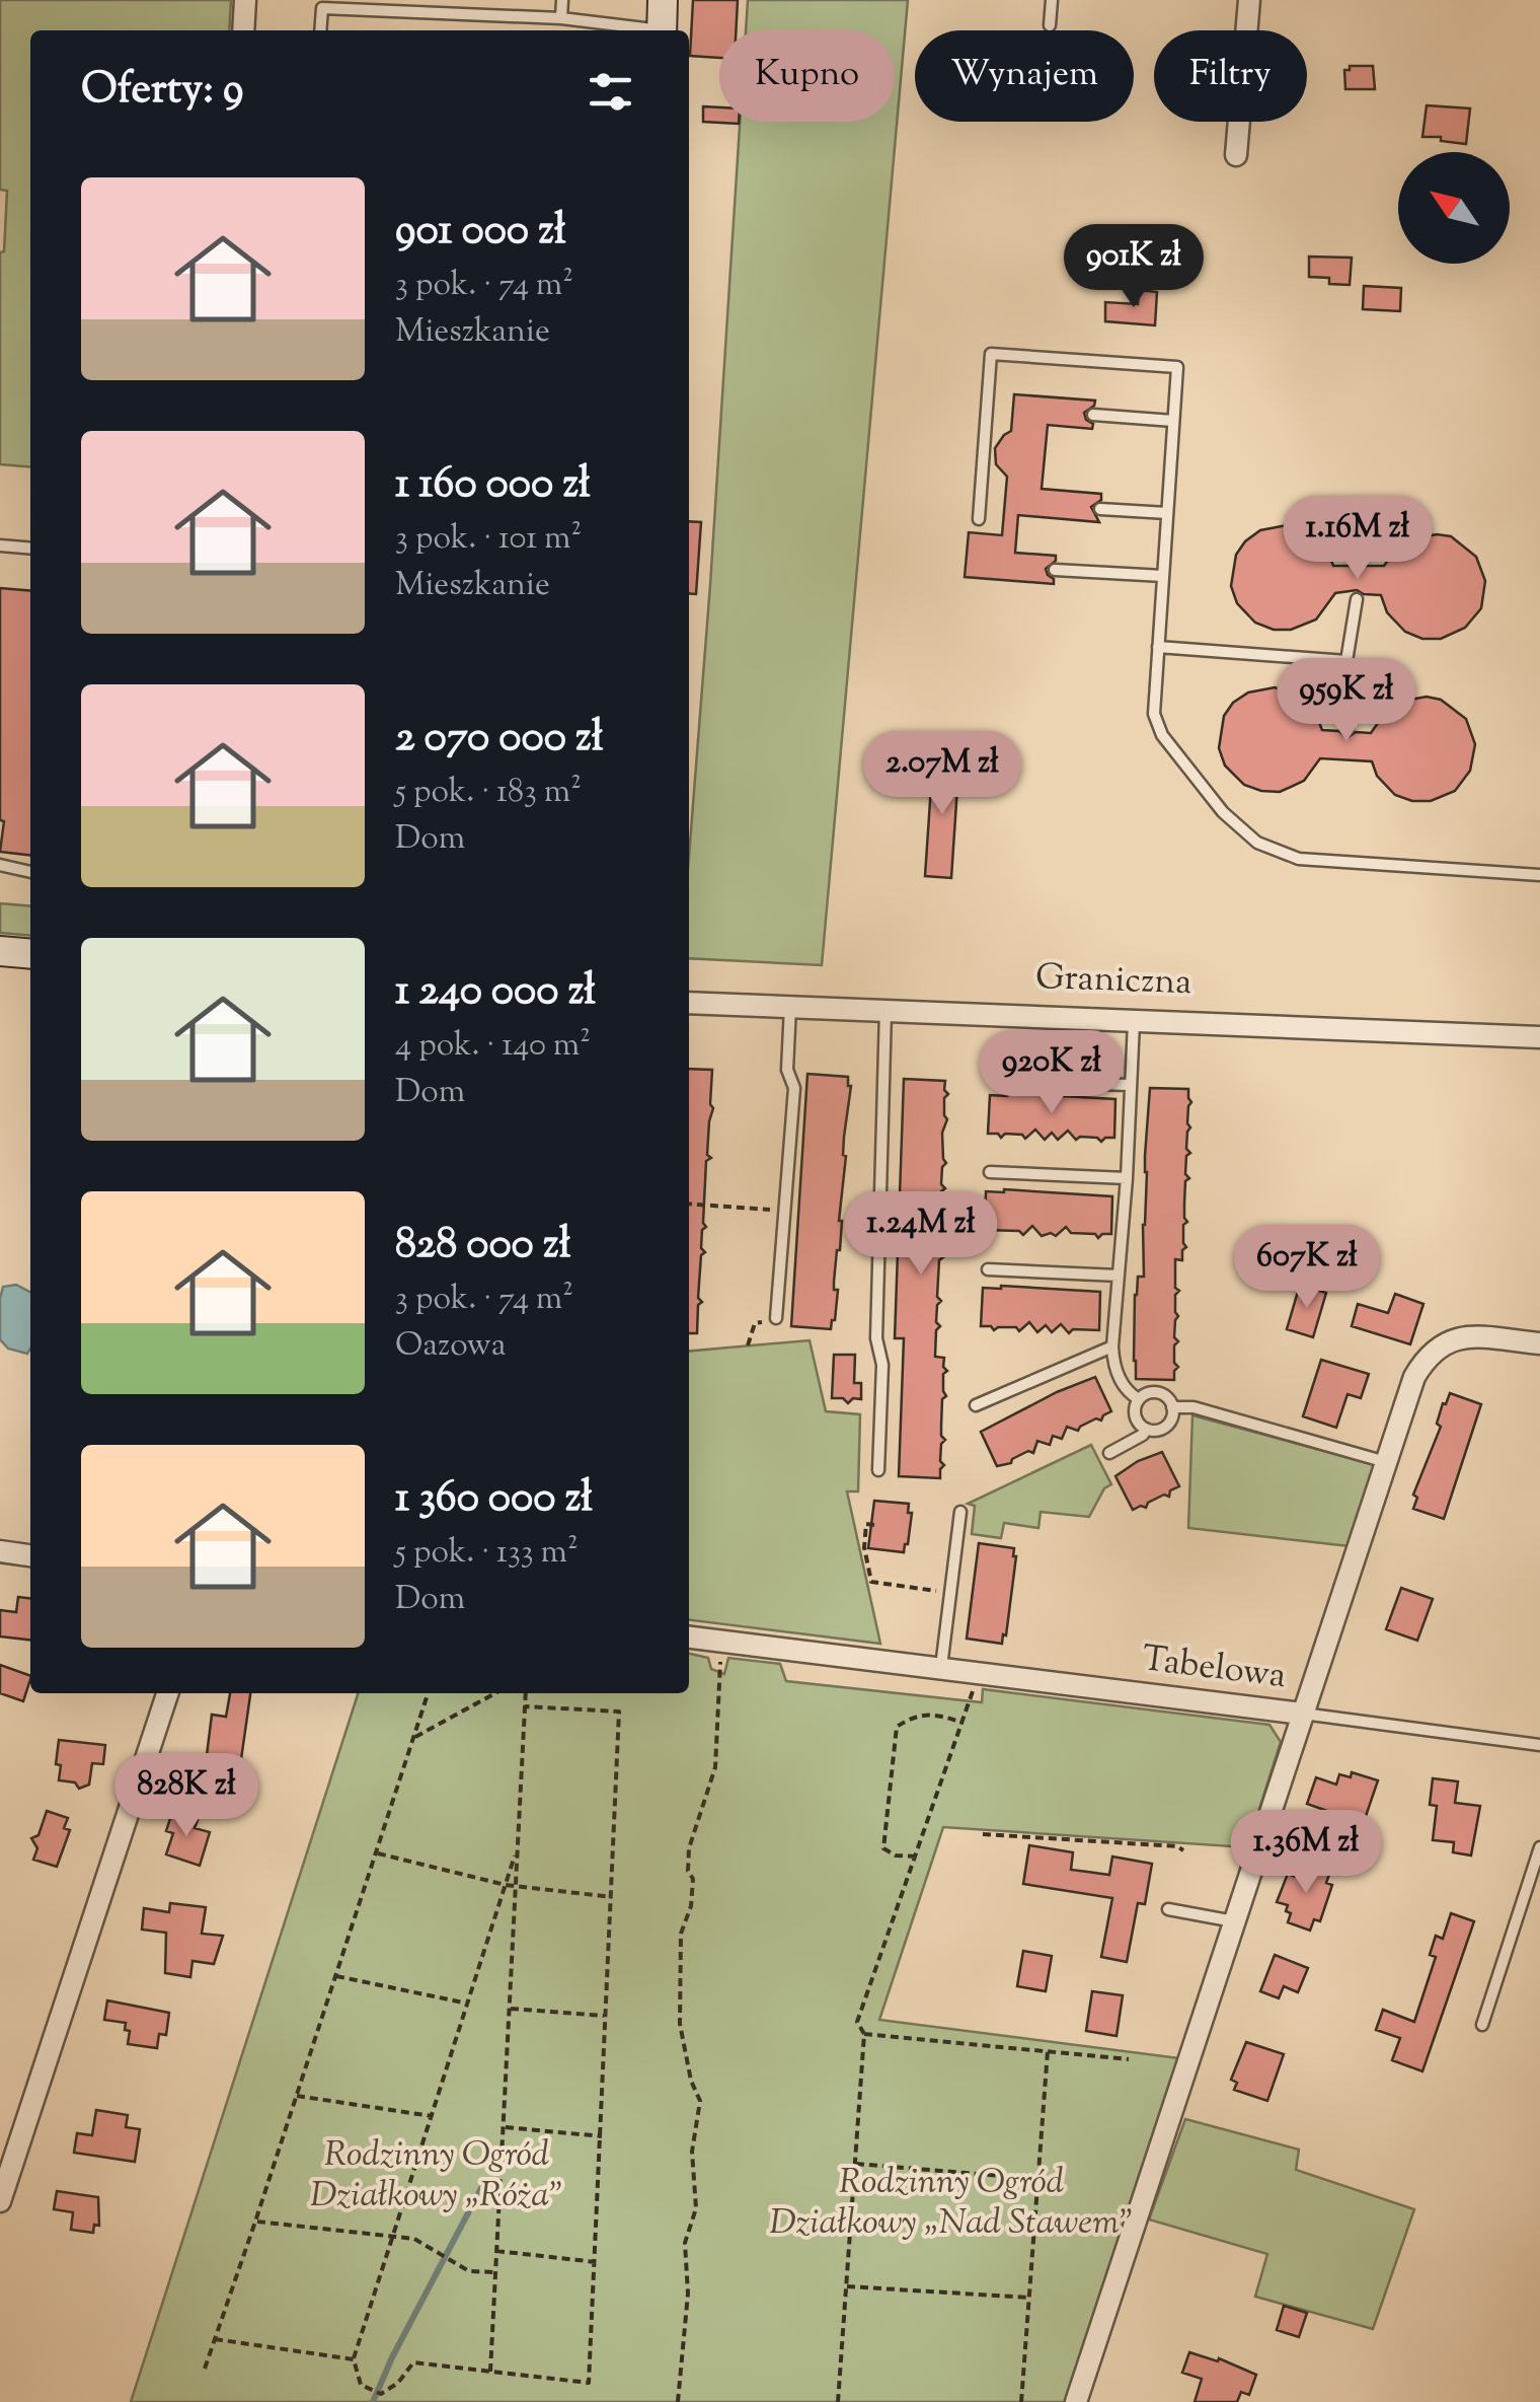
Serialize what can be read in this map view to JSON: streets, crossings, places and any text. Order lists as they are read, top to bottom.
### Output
{
  "streets": {
    "street": ["Graniczna", "Tabelowa"]
  },
  "parks": ["Rodzinny Ogród Działkowy „Róża”", "Rodzinny Ogród Działkowy „Nad Stawem”"],
  "north": "top left",
  "page": {
    "chip": ["Kupno", "Wynajem", "Filtry"],
    "heading": "Oferty: 9",
    "list": [
      {
        "name": "901 000 zł",
        "note": "3 pok. · 74 m² · Mieszkanie"
      },
      {
        "name": "1 160 000 zł",
        "note": "3 pok. · 101 m² · Mieszkanie"
      },
      {
        "name": "2 070 000 zł",
        "note": "5 pok. · 183 m² · Dom"
      },
      {
        "name": "1 240 000 zł",
        "note": "4 pok. · 140 m² · Dom"
      },
      {
        "name": "828 000 zł",
        "note": "3 pok. · 74 m² · Oazowa"
      },
      {
        "name": "1 360 000 zł",
        "note": "5 pok. · 133 m² · Dom"
      }
    ],
    "price": [
      "901K zł",
      "1.16M zł",
      "959K zł",
      "2.07M zł",
      "920K zł",
      "1.24M zł",
      "607K zł",
      "828K zł",
      "1.36M zł"
    ]
  }
}
